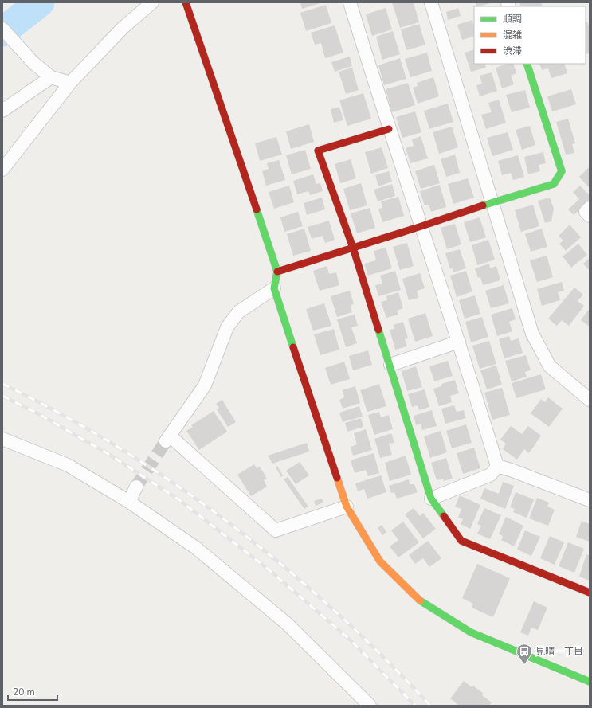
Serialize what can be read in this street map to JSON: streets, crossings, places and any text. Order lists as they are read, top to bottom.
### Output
{
  "places": {
    "bus stop": ["見晴一丁目"]
  },
  "legend": ["順調", "混雑", "渋滞"],
  "scale_bar": "20 m"
}
